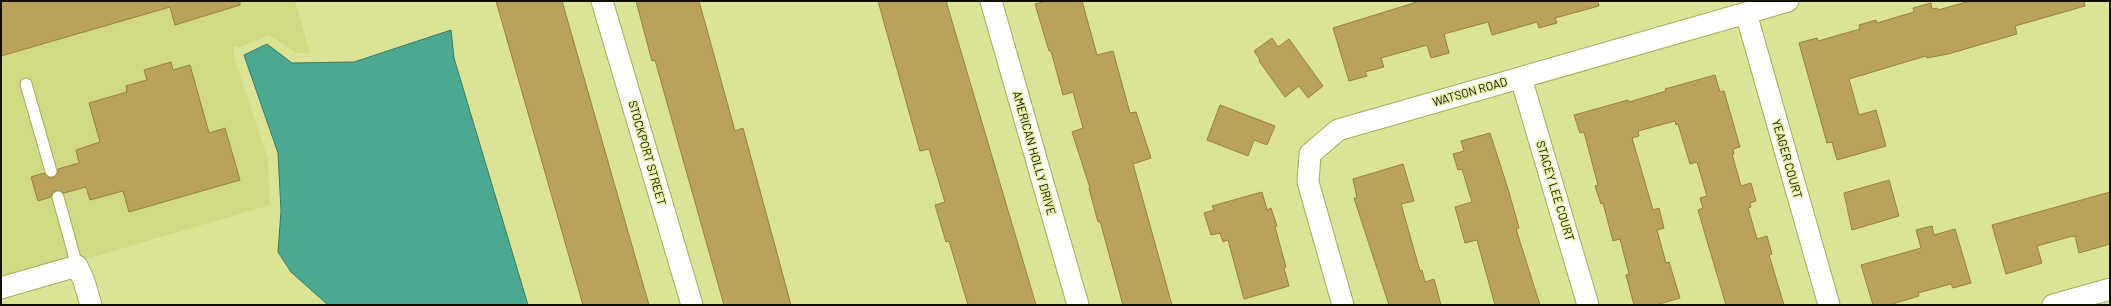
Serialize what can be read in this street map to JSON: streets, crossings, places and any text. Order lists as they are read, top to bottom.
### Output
{
  "streets": {
    "street": [
      "WATSON ROAD",
      "STOCKPORT STREET",
      "AMERICAN HOLLY DRIVE",
      "YEAGER COURT",
      "STACEY LEE COURT"
    ]
  },
  "crossings": [
    ["WATSON ROAD", "YEAGER COURT"],
    ["WATSON ROAD", "STACEY LEE COURT"]
  ]
}
